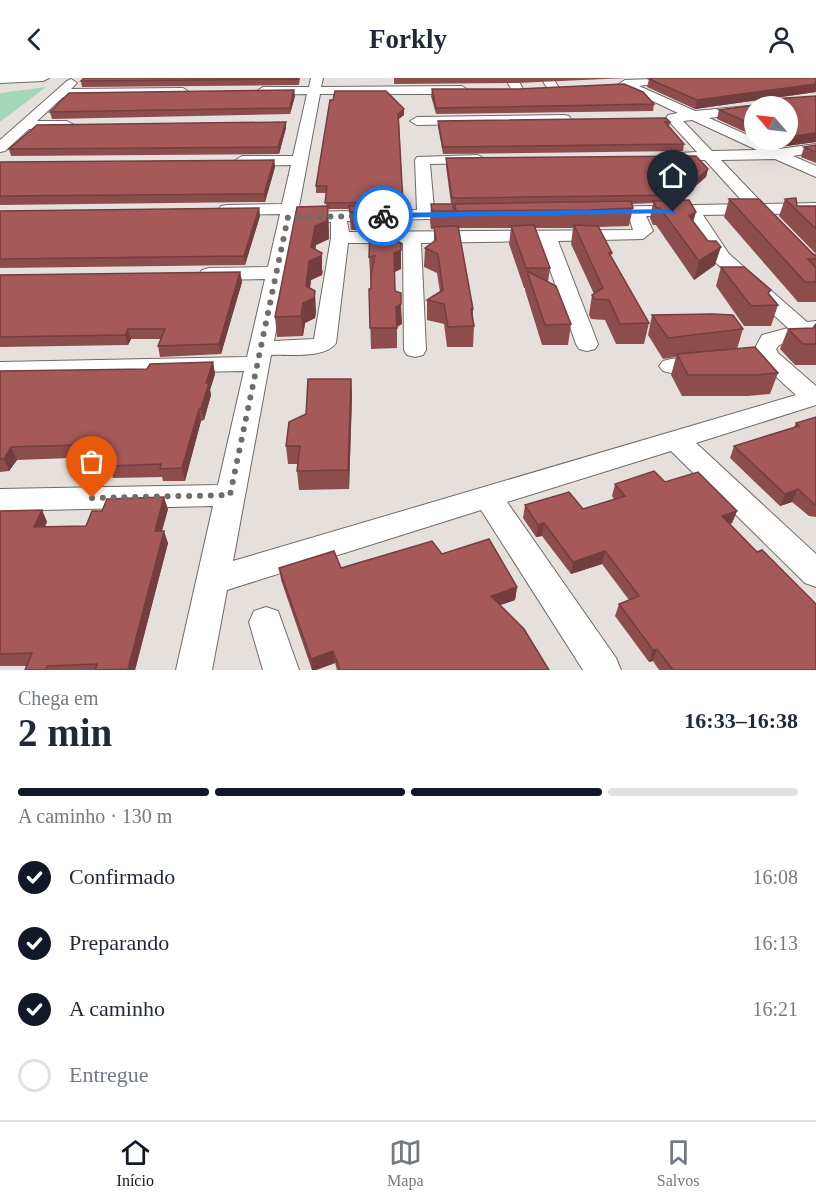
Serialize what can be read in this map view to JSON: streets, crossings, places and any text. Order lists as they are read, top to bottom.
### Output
{
  "north": "top left",
  "page": {
    "header": "Forkly",
    "heading": ["2 min", "Chega em", "16:33–16:38"],
    "bar": "A caminho · 130 m",
    "list": [
      ["Confirmado", "16:08"],
      ["Preparando", "16:13"],
      ["A caminho", "16:21"],
      "Entregue"
    ],
    "tabs": ["Início", "Mapa", "Salvos"]
  }
}
